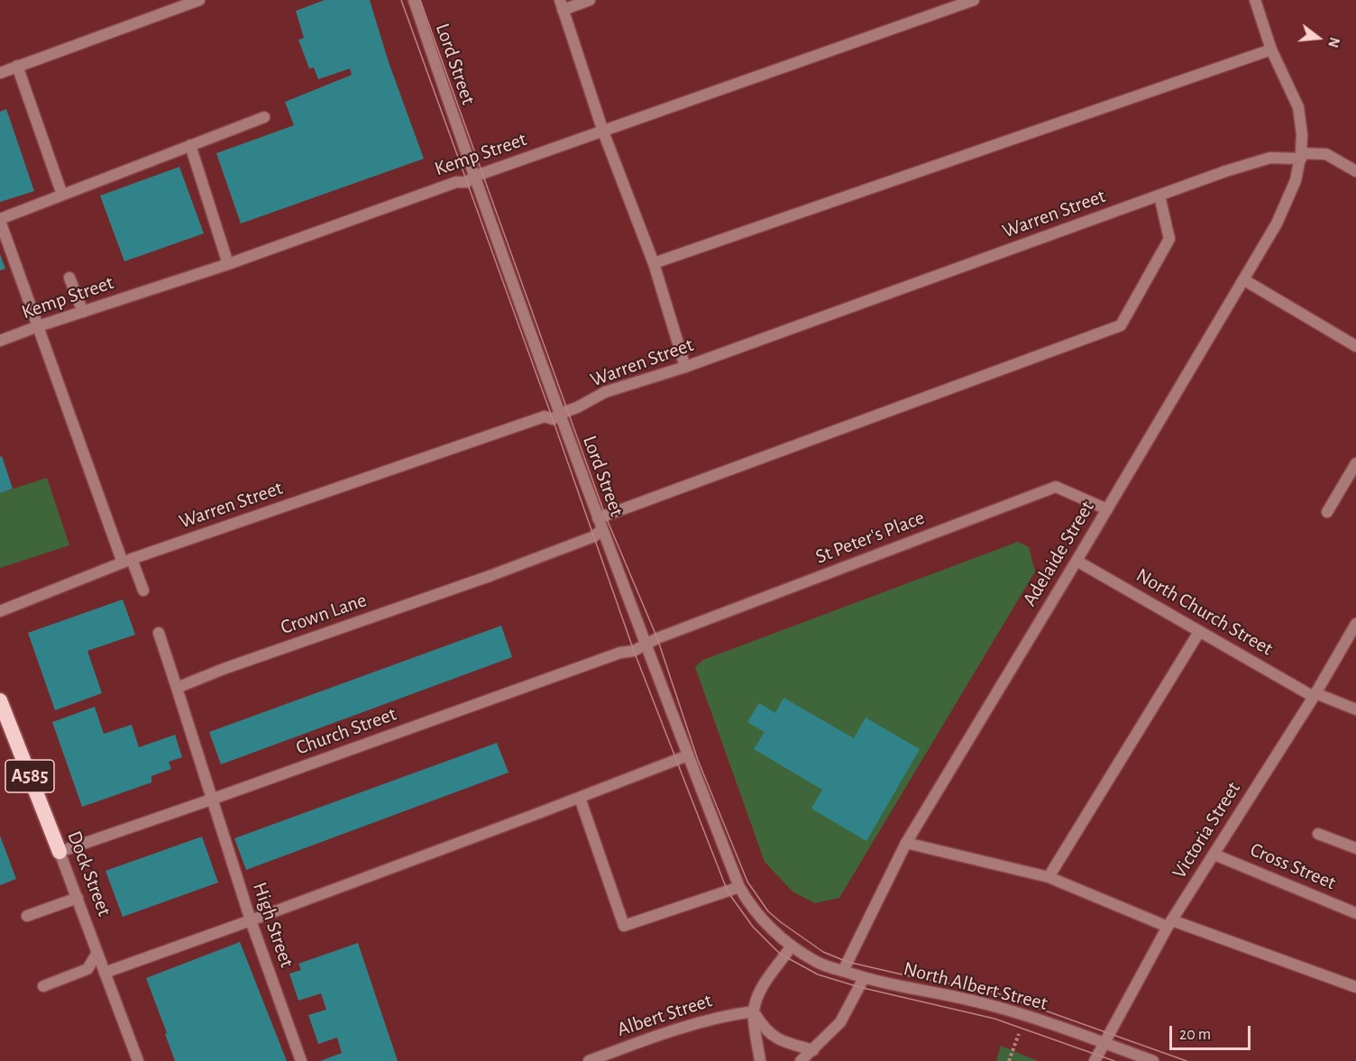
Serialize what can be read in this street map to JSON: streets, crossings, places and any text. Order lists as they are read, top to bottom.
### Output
{
  "streets": {
    "highway": ["A585", "Dock Street"],
    "street": [
      "Lord Street",
      "Kemp Street",
      "Warren Street",
      "St Peter's Place",
      "Adelaide Street",
      "North Church Street",
      "Crown Lane",
      "Church Street",
      "Victoria Street",
      "Cross Street",
      "High Street",
      "North Albert Street",
      "Albert Street"
    ]
  },
  "crossings": [
    ["Lord Street", "Kemp Street"],
    ["Lord Street", "Warren Street"],
    ["Lord Street", "St Peter's Place"],
    ["Lord Street", "Crown Lane"],
    ["Lord Street", "Church Street"],
    ["Lord Street", "North Albert Street"],
    ["Warren Street", "Adelaide Street"],
    ["St Peter's Place", "Adelaide Street"],
    ["St Peter's Place", "Church Street"],
    ["Adelaide Street", "North Church Street"],
    ["Adelaide Street", "North Albert Street"],
    ["North Church Street", "Victoria Street"],
    ["Church Street", "Dock Street"],
    ["Church Street", "High Street"],
    ["Victoria Street", "Cross Street"],
    ["Victoria Street", "North Albert Street"]
  ],
  "scale_bar": "20 m",
  "north": "right"
}
